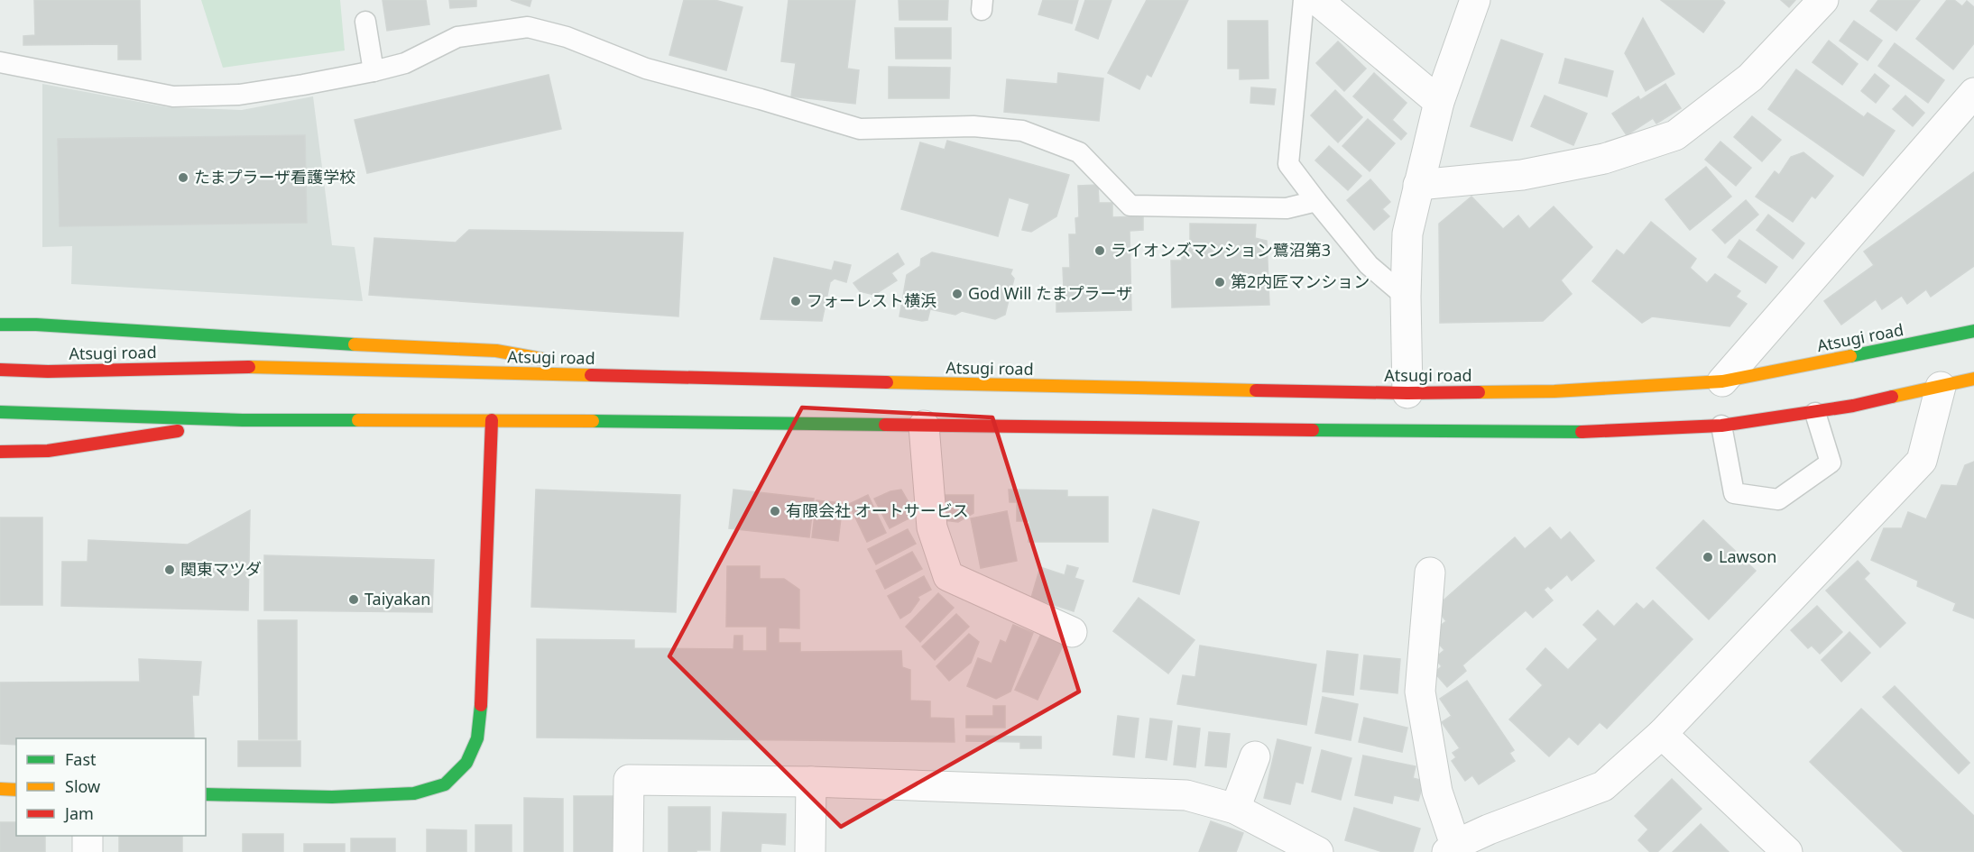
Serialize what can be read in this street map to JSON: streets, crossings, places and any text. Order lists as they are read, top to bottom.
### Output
{
  "streets": {
    "main road": ["Atsugi road"]
  },
  "places": [
    "たまプラーザ看護学校",
    "ライオンズマンション鷺沼第3",
    "第2内匠マンション",
    "God Will たまプラーザ",
    "フォーレスト横浜",
    "有限会社 オートサービス",
    "Lawson",
    "関東マツダ",
    "Taiyakan"
  ],
  "legend": ["Fast", "Slow", "Jam"]
}
